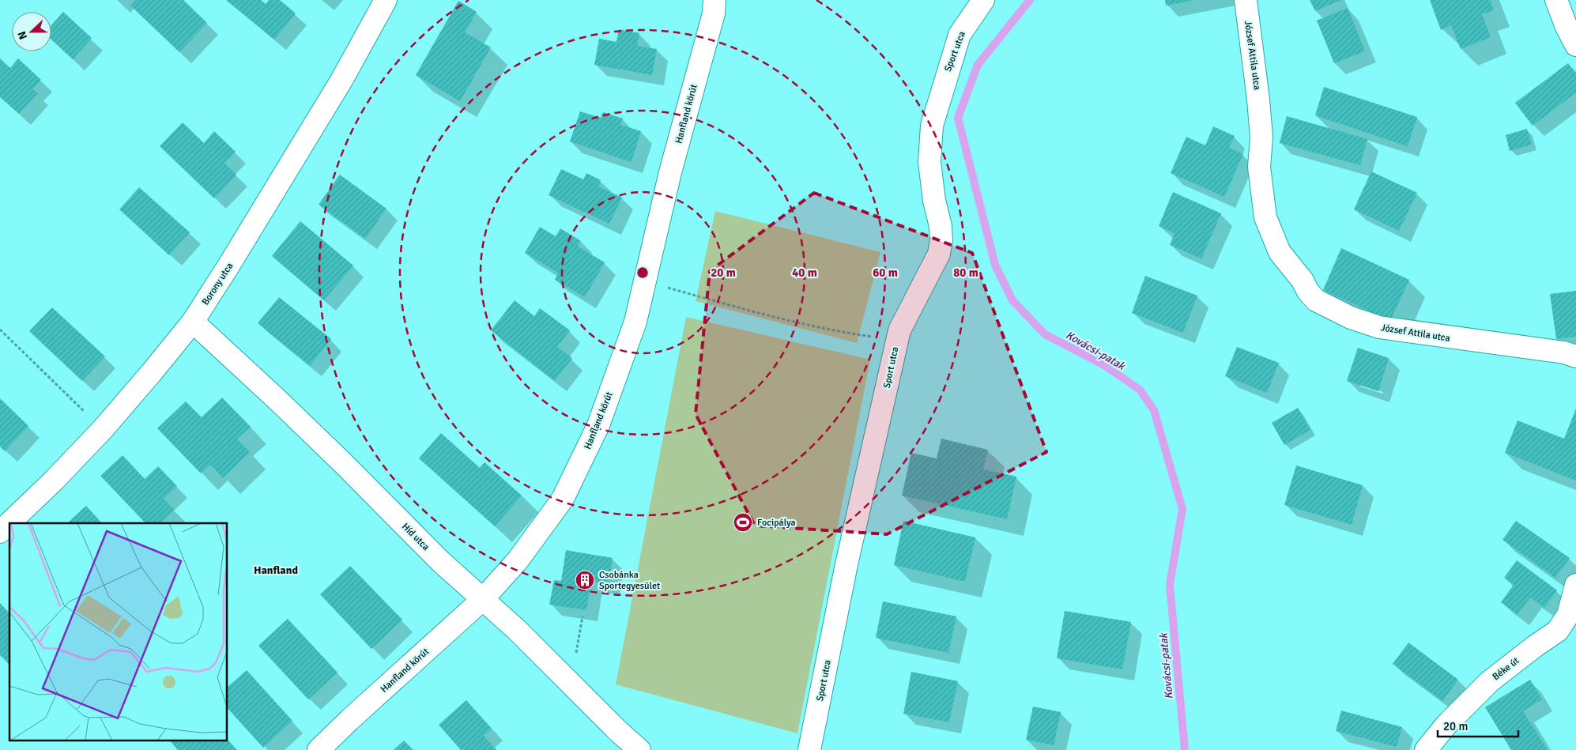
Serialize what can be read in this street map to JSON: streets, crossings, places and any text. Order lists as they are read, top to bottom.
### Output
{
  "streets": {
    "street": [
      "Sport utca",
      "József Attila utca",
      "Hanfland körút",
      "Borony utca",
      "Híd utca",
      "Béke út"
    ]
  },
  "crossings": [
    ["Hanfland körút", "Híd utca"],
    ["Borony utca", "Híd utca"]
  ],
  "districts": ["Hanfland"],
  "water": ["Kovácsi-patak"],
  "places": {
    "sports": ["Focipálya"],
    "building": ["Csobánka Sportegyesület"]
  },
  "scale_bar": "20 m",
  "north": "left",
  "rings": [
    "20 m",
    "40 m",
    "60 m",
    "80 m"
  ]
}
